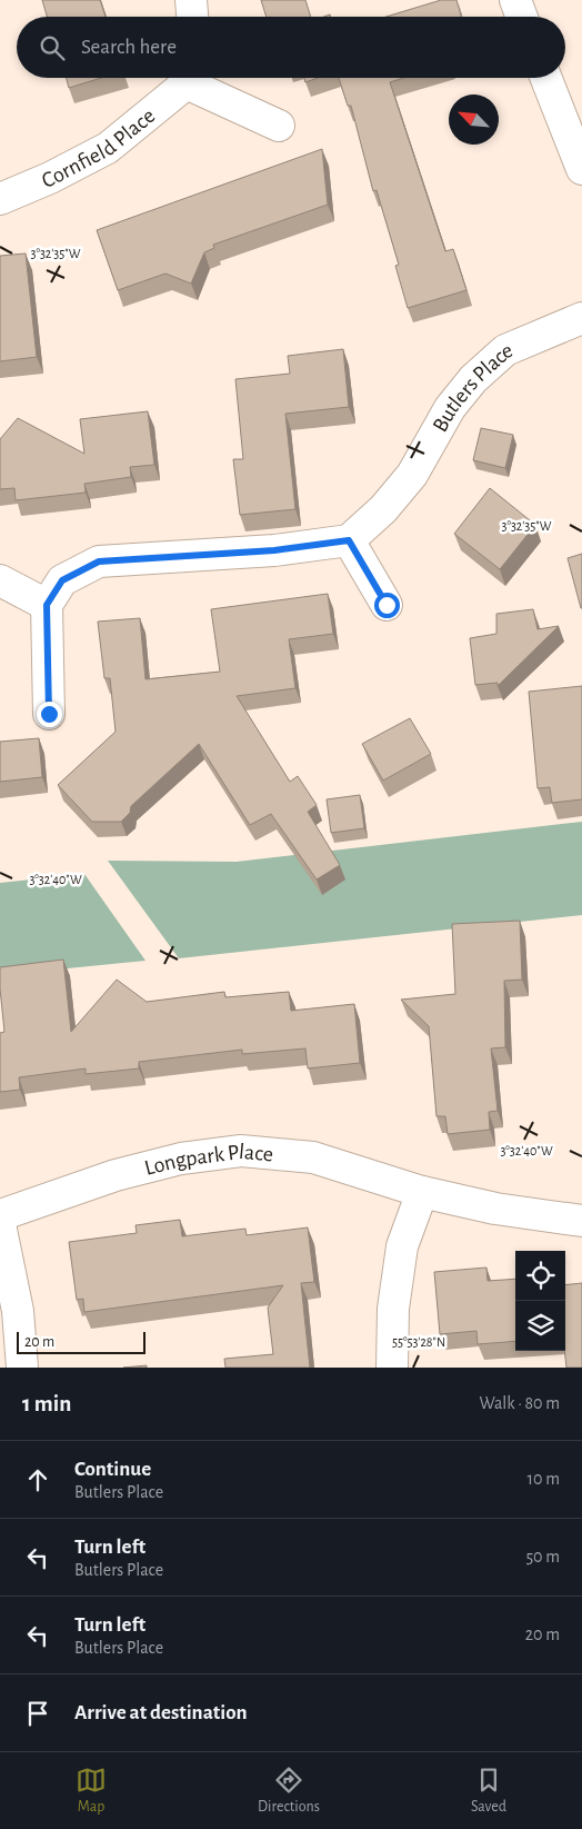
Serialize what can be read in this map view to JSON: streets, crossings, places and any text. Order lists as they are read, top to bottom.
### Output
{
  "streets": {
    "street": ["Cornfield Place", "Butlers Place", "Longpark Place"]
  },
  "scale_bar": "20 m",
  "north": "top left",
  "page": {
    "search": "Search here",
    "scale": "20 m",
    "heading": ["1 min", "Walk · 80 m"],
    "list": [
      ["Continue", "Butlers Place", "10 m"],
      ["Turn left", "Butlers Place", "50 m"],
      ["Turn left", "Butlers Place", "20 m"],
      "Arrive at destination"
    ],
    "nav": ["Map", "Directions", "Saved"]
  },
  "coordinates": ["3°32'35\"W", "3°32'40\"W", "55°53'28\"N"]
}
